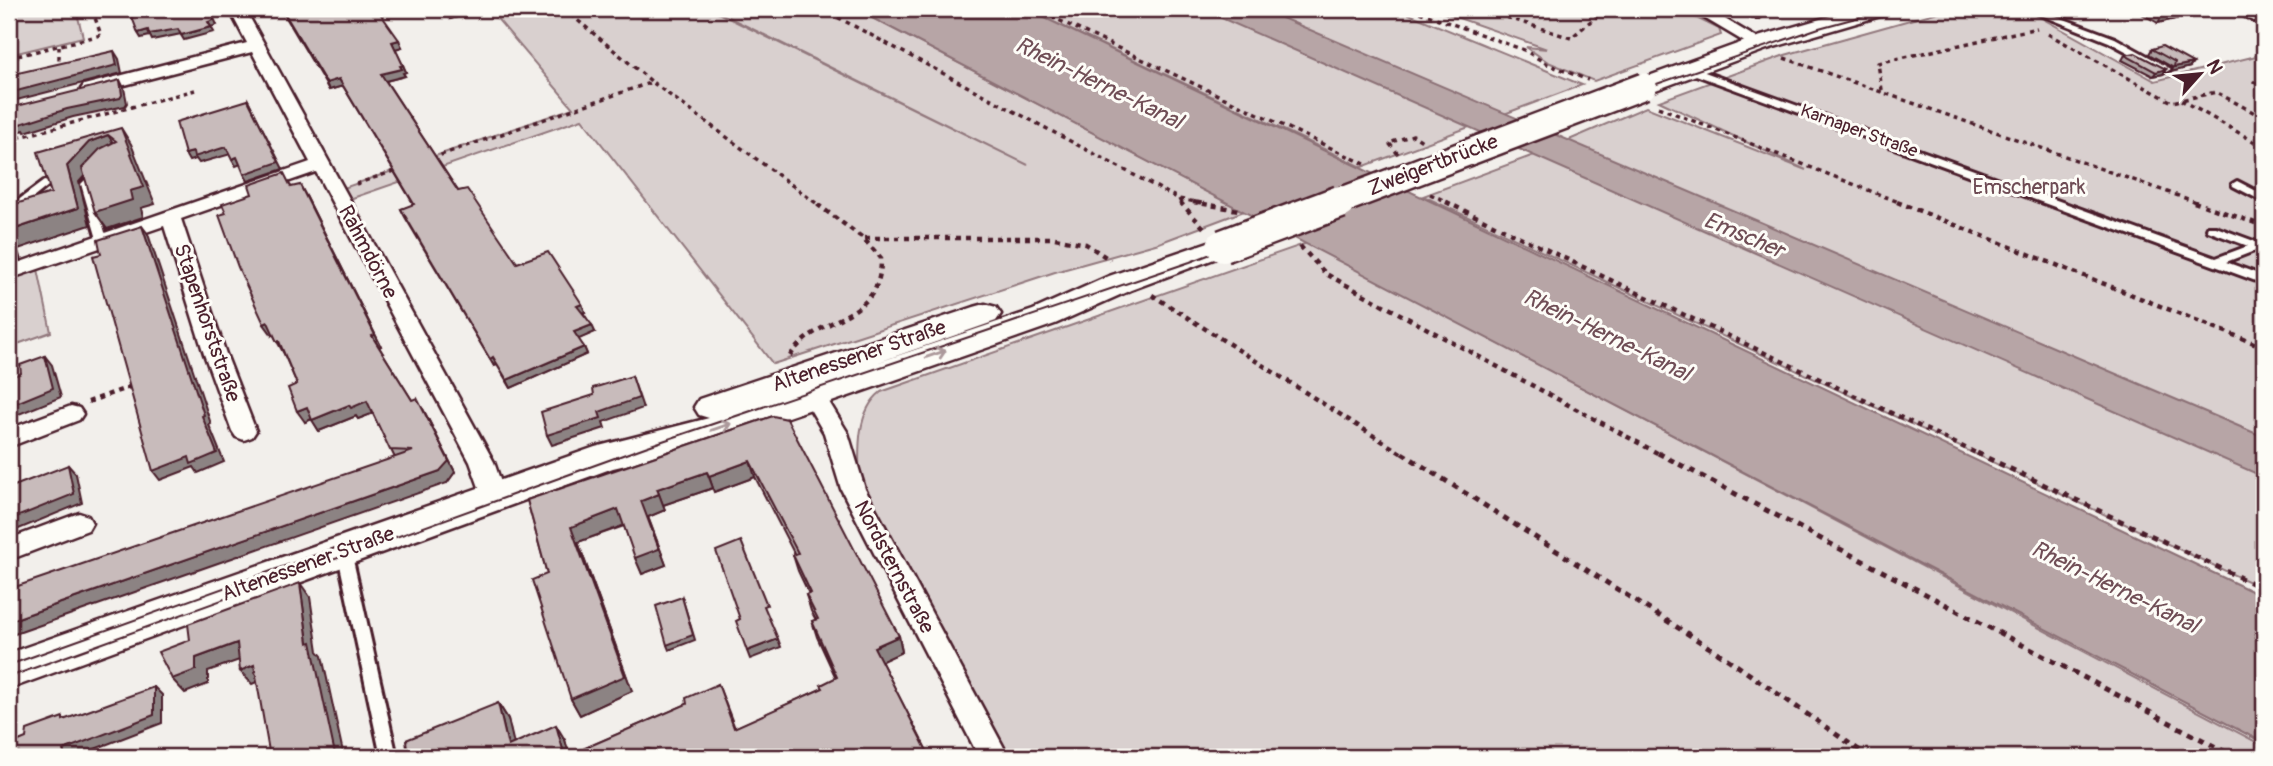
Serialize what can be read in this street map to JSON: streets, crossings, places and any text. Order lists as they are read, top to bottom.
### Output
{
  "streets": {
    "main road": ["Zweigertbrücke", "Altenessener Straße"],
    "street": ["Rahmdörne", "Stapenhorststraße", "Nordsternstraße"],
    "lane": ["Karnaper Straße"]
  },
  "crossings": [
    ["Zweigertbrücke", "Altenessener Straße"],
    ["Rahmdörne", "Stapenhorststraße"],
    ["Rahmdörne", "Altenessener Straße"],
    ["Altenessener Straße", "Nordsternstraße"]
  ],
  "water": ["Rhein-Herne-Kanal", "Emscher"],
  "parks": ["Emscherpark"],
  "north": "top right"
}
